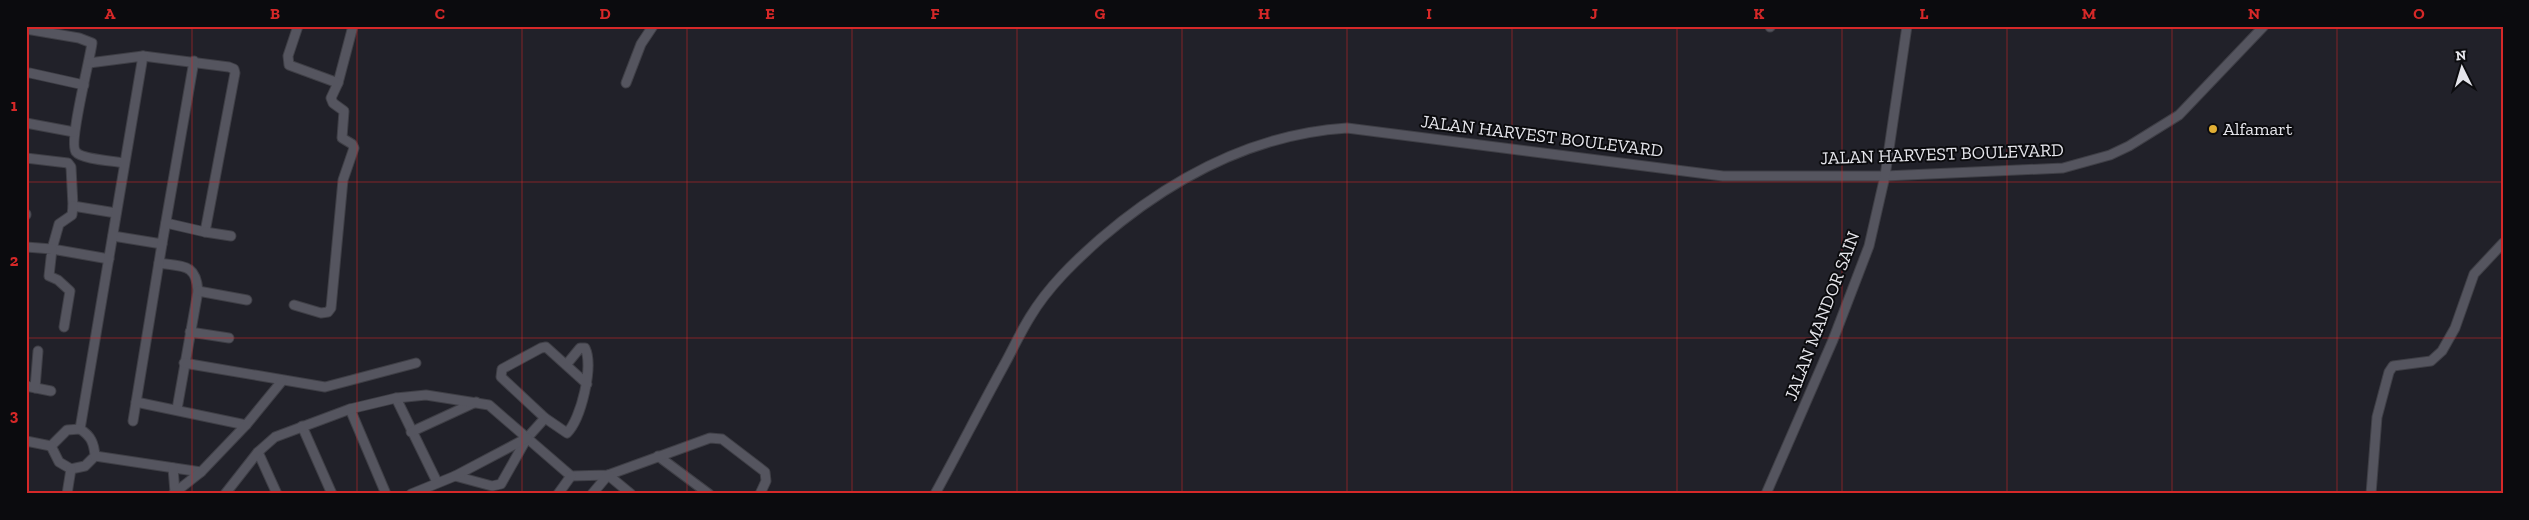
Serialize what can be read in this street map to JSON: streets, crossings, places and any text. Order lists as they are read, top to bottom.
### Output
{
  "streets": {
    "street": ["JALAN HARVEST BOULEVARD", "JALAN MANDOR SAIN"]
  },
  "crossings": [
    ["JALAN HARVEST BOULEVARD", "JALAN MANDOR SAIN"]
  ],
  "places": ["Alfamart"],
  "north": "top",
  "grid": {
    "columns": [
      "A",
      "B",
      "C",
      "D",
      "E",
      "F",
      "G",
      "H",
      "I",
      "J",
      "K",
      "L",
      "M",
      "N",
      "O"
    ],
    "rows": ["1", "2", "3"]
  }
}
